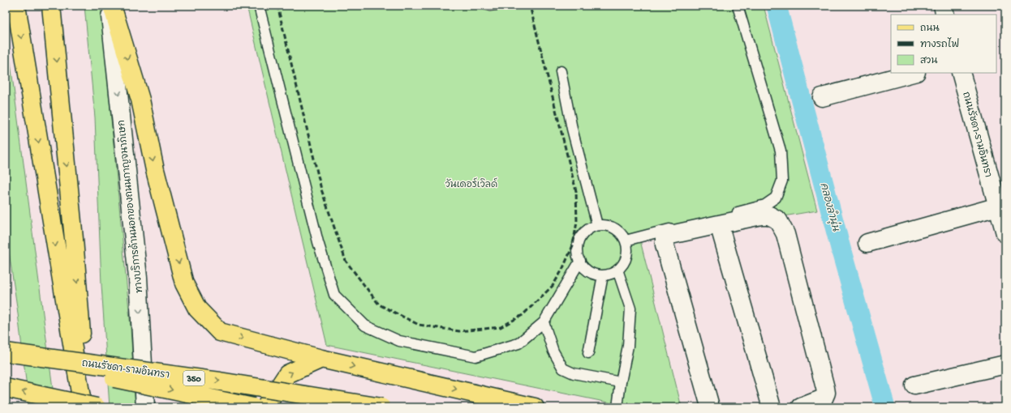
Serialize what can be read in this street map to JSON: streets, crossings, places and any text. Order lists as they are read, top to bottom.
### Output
{
  "streets": {
    "main road": ["ถนนรัชดา-รามอินทรา", "350"],
    "street": ["ทางบริการด้านนอกของถนนกาญจนาภิเษก"]
  },
  "one_way": ["ถนนรัชดา-รามอินทรา", "ทางบริการด้านนอกของถนนกาญจนาภิเษก"],
  "water": ["คลองลำนุ่น"],
  "parks": ["วันเดอร์เวิลด์"],
  "legend": ["ถนน", "ทางรถไฟ", "สวน"]
}
